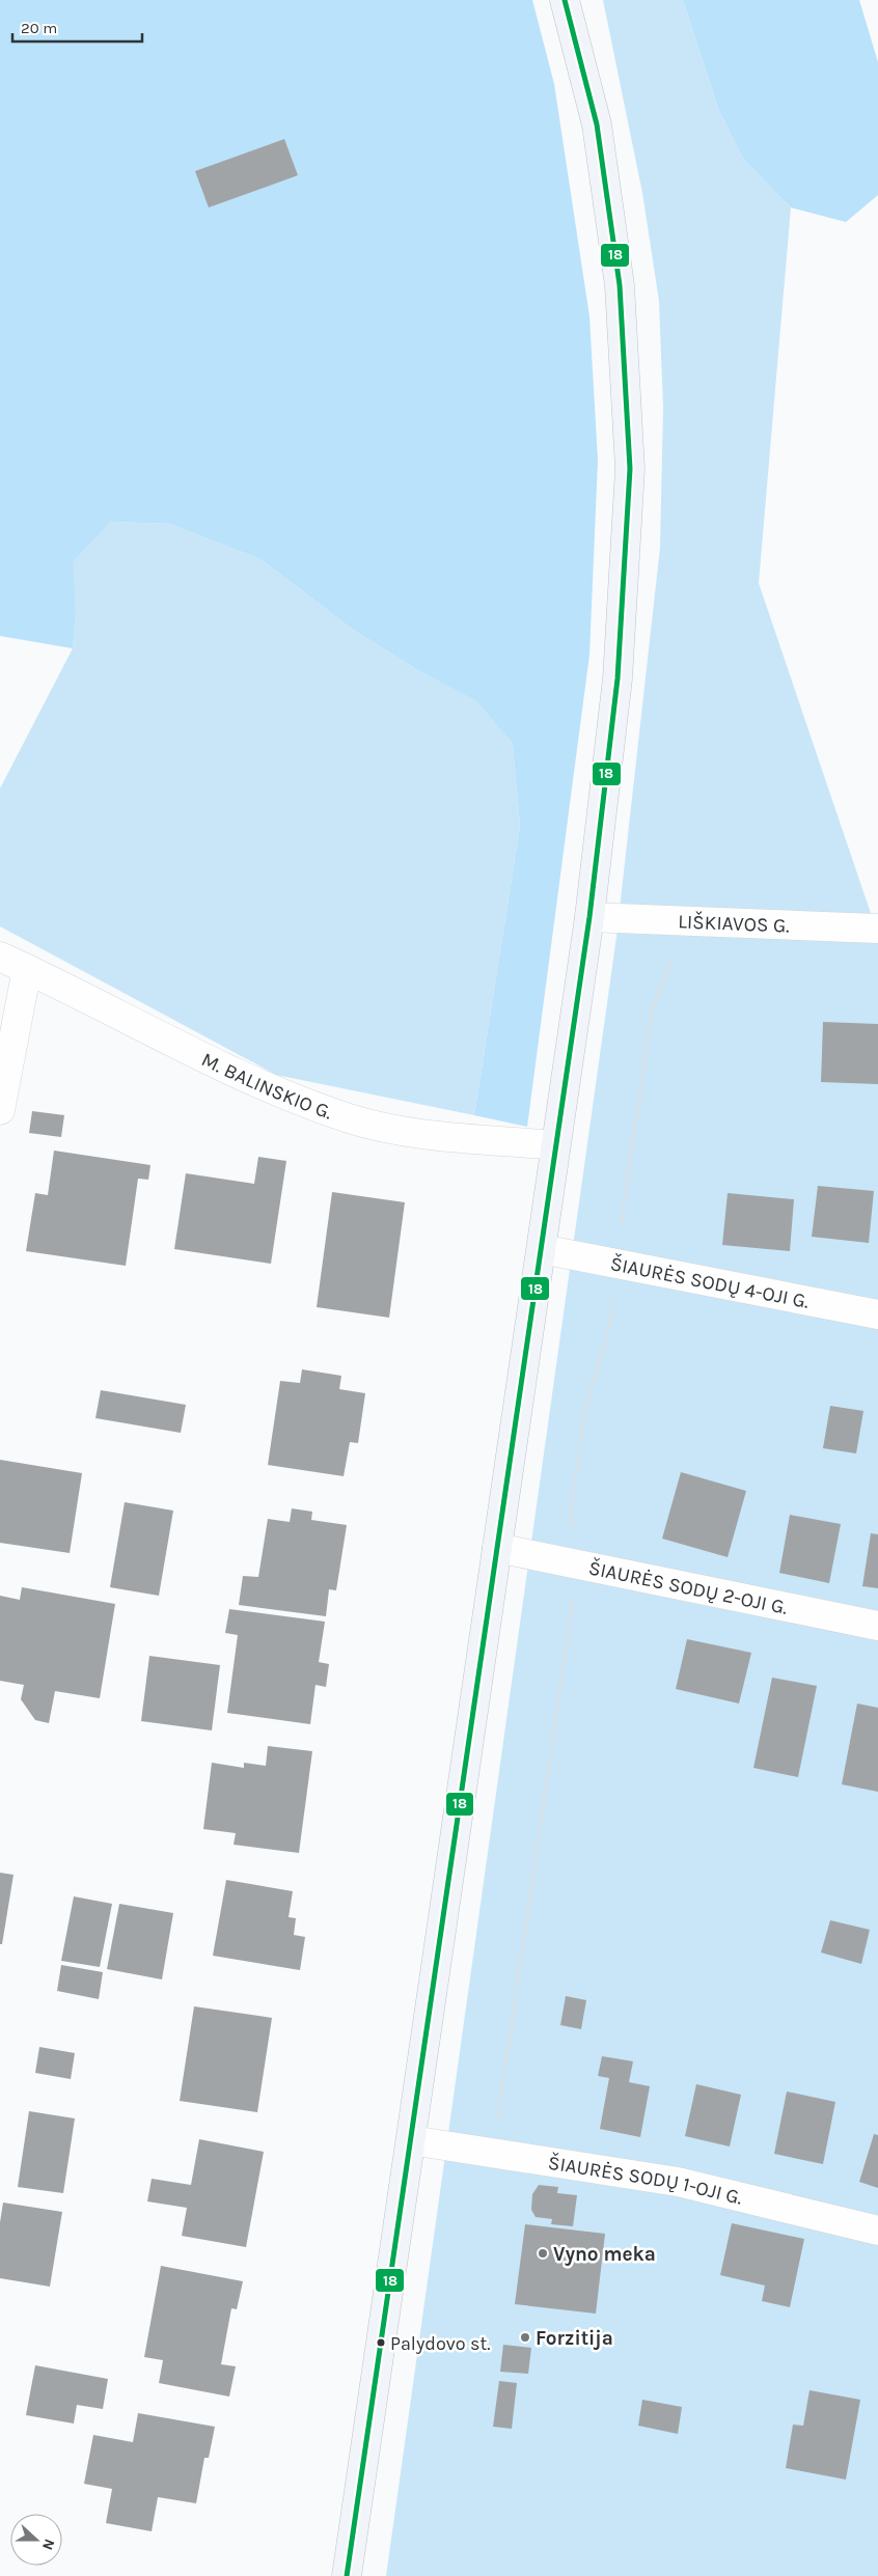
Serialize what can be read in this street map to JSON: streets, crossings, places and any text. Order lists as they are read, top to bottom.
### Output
{
  "streets": {
    "street": [
      "LIŠKIAVOS G.",
      "M. BALINSKIO G.",
      "ŠIAURĖS SODŲ 4-OJI G.",
      "ŠIAURĖS SODŲ 2-OJI G.",
      "ŠIAURĖS SODŲ 1-OJI G."
    ]
  },
  "places": ["Vyno meka", "Forzitija", "Palydovo st."],
  "lines": ["transit line 18"],
  "scale_bar": "20 m",
  "north": "right"
}
